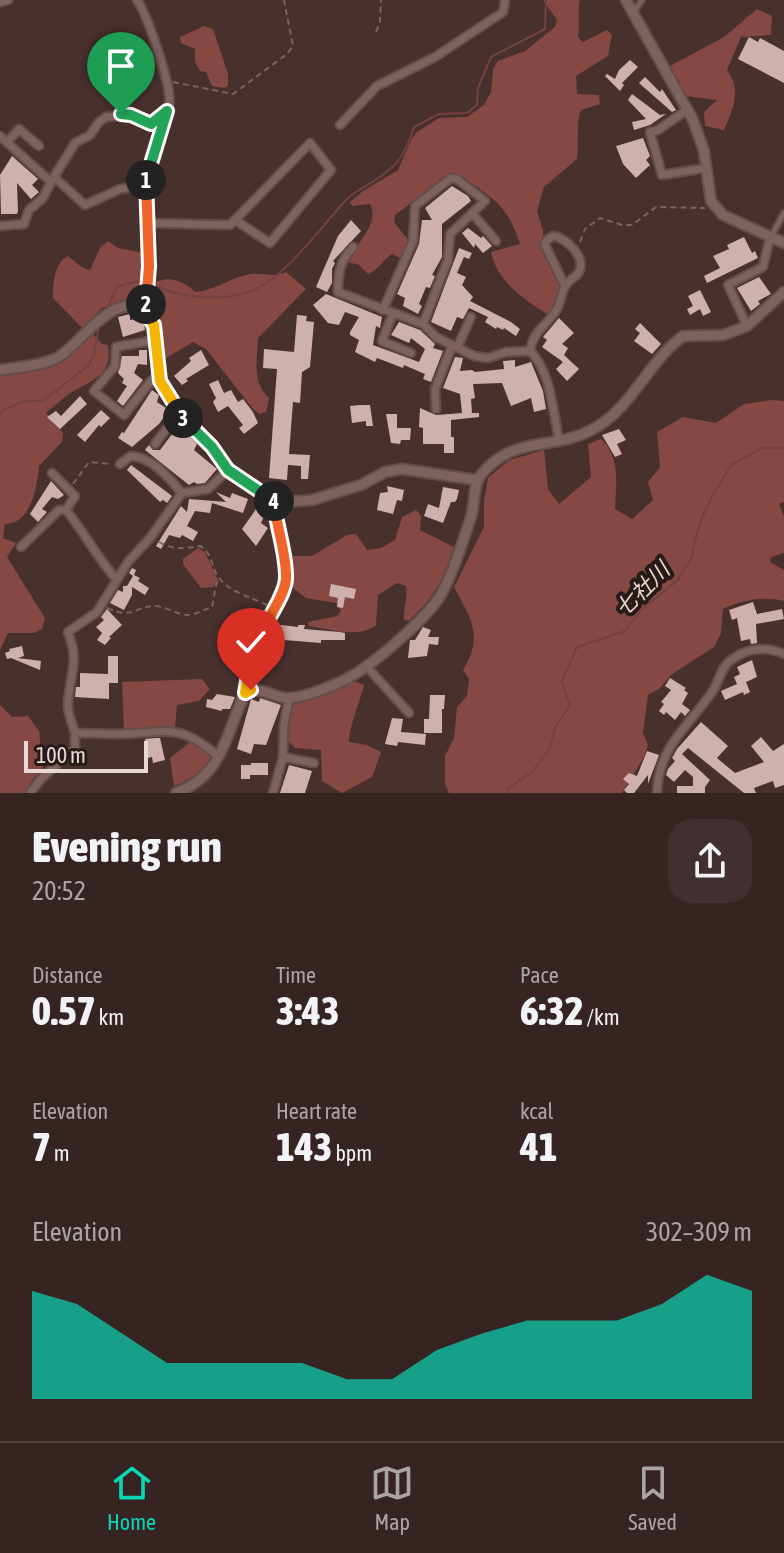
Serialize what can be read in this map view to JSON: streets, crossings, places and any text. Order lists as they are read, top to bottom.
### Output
{
  "water": ["七社川"],
  "scale_bar": "100 m",
  "page": {
    "pins": [
      "1",
      "2",
      "3",
      "4"
    ],
    "scale": "100 m",
    "heading": ["Evening run", "20:52"],
    "stats": [
      ["Distance", "0.57 km"],
      ["Time", "3:43"],
      ["Pace", "6:32 /km"],
      ["Elevation", "7 m"],
      ["Heart rate", "143 bpm"],
      ["kcal", "41"]
    ],
    "chart": ["Elevation", "302–309 m"],
    "tabs": ["Home", "Map", "Saved"]
  }
}
